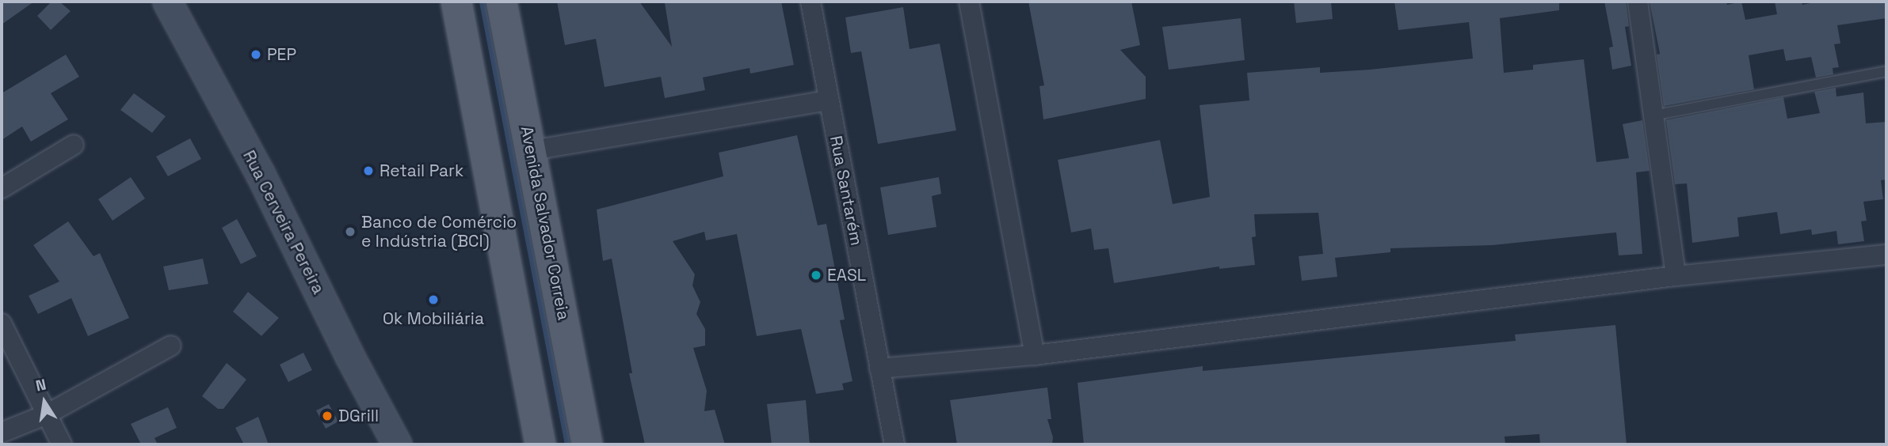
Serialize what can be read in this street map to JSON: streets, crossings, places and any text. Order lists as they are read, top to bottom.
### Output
{
  "streets": {
    "main road": ["Rua Cerveira Pereira", "Avenida Salvador Correia"],
    "street": ["Rua Santarém"]
  },
  "places": [
    "PEP",
    "Retail Park",
    "Banco de Comércio e Indústria (BCI)",
    "EASL",
    "Ok Mobiliária",
    "DGrill"
  ],
  "north": "top"
}
